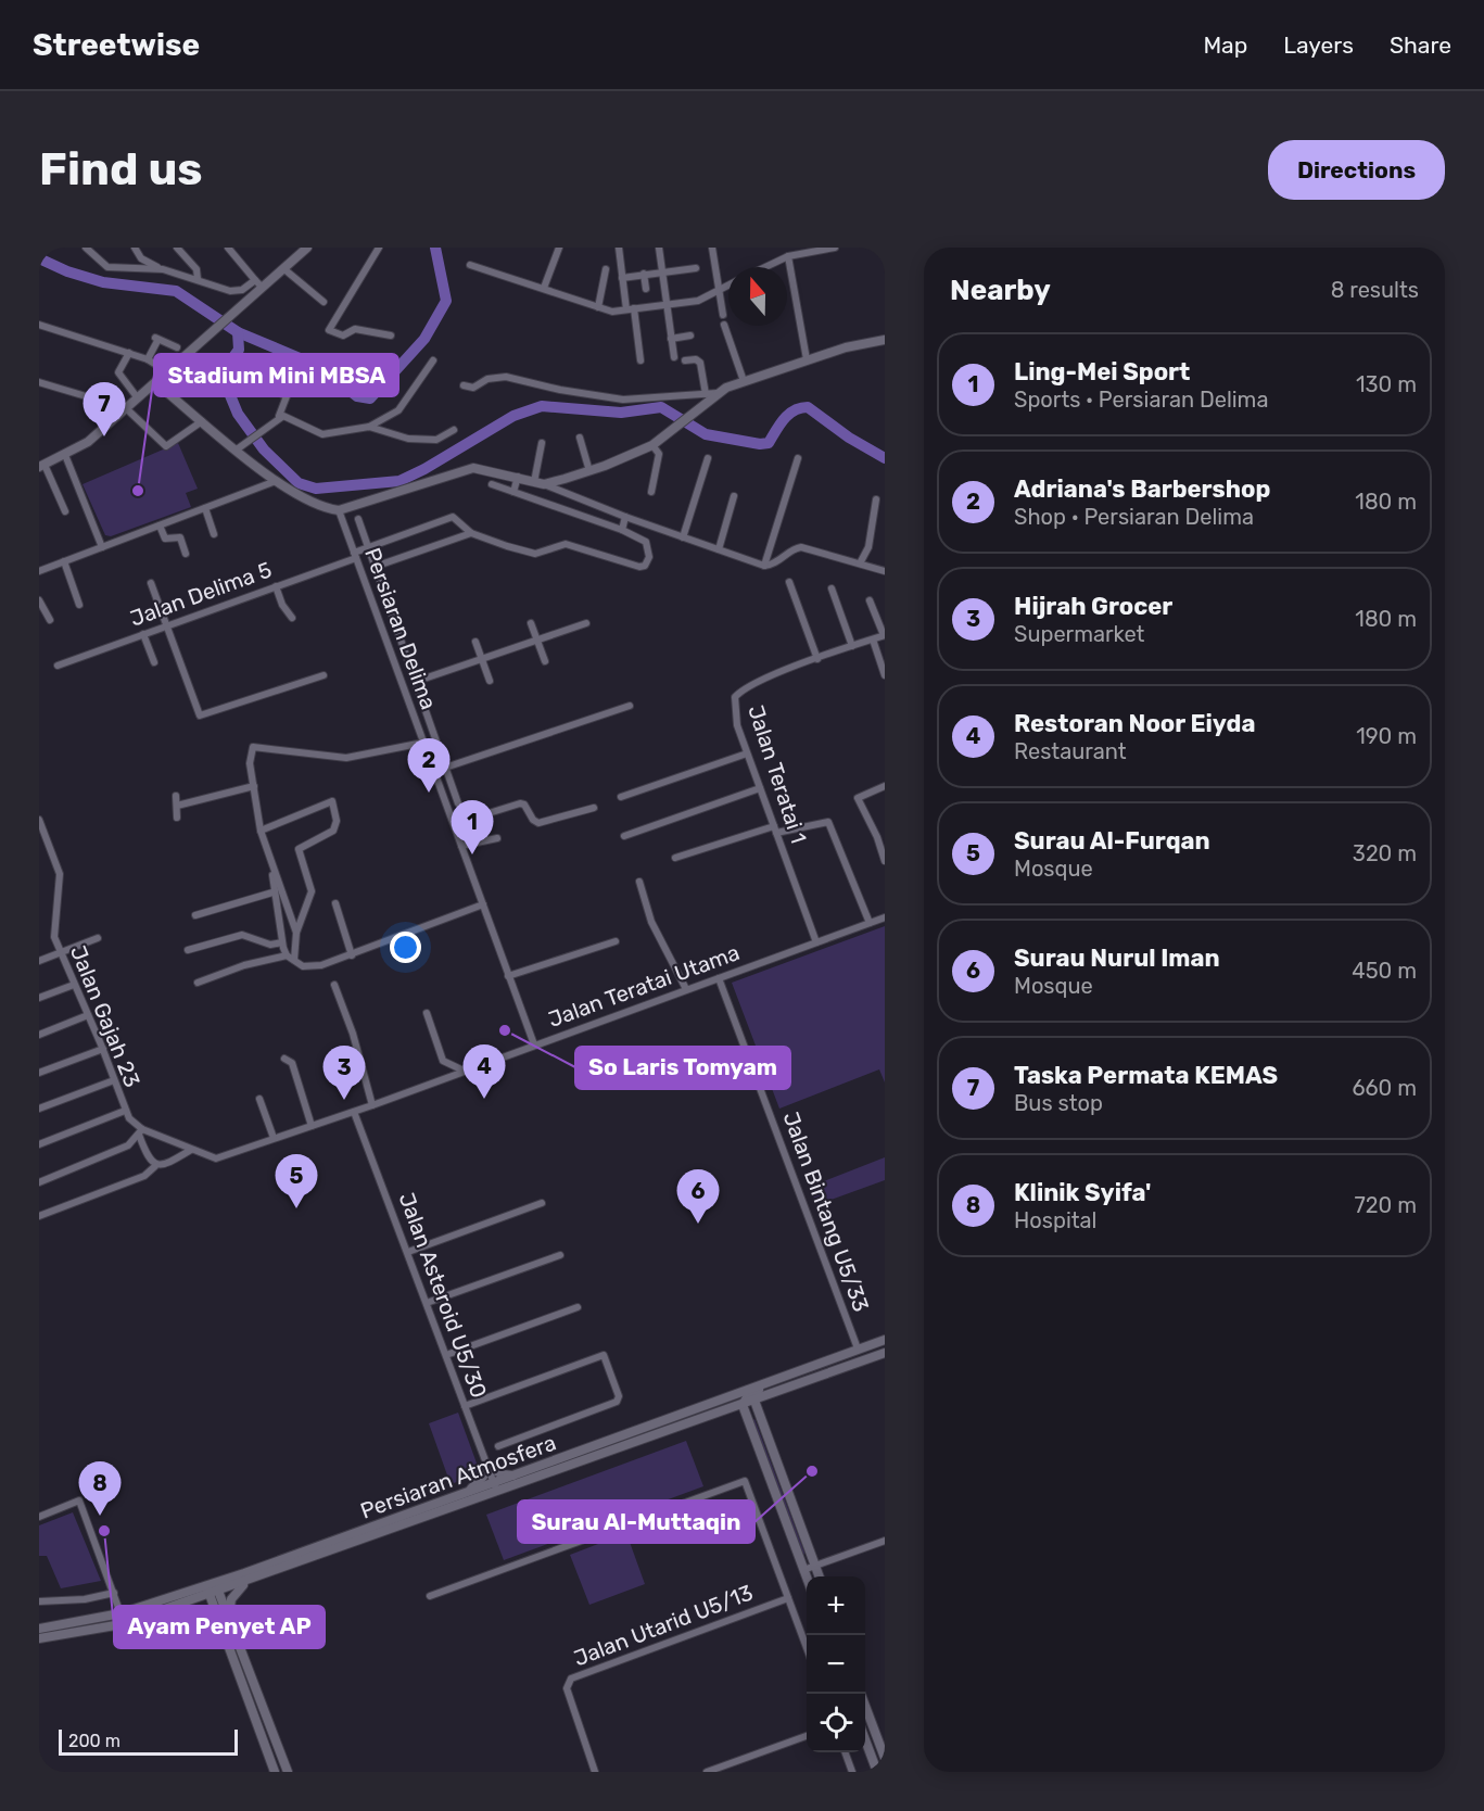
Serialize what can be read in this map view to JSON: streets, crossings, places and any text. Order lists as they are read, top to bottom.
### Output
{
  "streets": {
    "street": [
      "Jalan Delima 5",
      "Persiaran Delima",
      "Jalan Teratai 1",
      "Jalan Teratai Utama",
      "Jalan Gajah 23",
      "Jalan Bintang U5/33",
      "Jalan Asteroid U5/30",
      "Persiaran Atmosfera",
      "Jalan Utarid U5/13"
    ]
  },
  "crossings": [
    ["Jalan Delima 5", "Persiaran Delima"],
    ["Persiaran Delima", "Jalan Teratai Utama"],
    ["Jalan Teratai 1", "Jalan Teratai Utama"],
    ["Jalan Teratai Utama", "Jalan Gajah 23"],
    ["Jalan Teratai Utama", "Jalan Bintang U5/33"],
    ["Jalan Teratai Utama", "Jalan Asteroid U5/30"],
    ["Jalan Bintang U5/33", "Persiaran Atmosfera"],
    ["Jalan Asteroid U5/30", "Persiaran Atmosfera"]
  ],
  "places": [
    "Stadium Mini MBSA",
    "So Laris Tomyam",
    "Surau Al-Muttaqin",
    "Ayam Penyet AP"
  ],
  "scale_bar": "200 m",
  "north": "top",
  "page": {
    "header": "Streetwise",
    "nav": ["Map", "Layers", "Share"],
    "buttons": "Directions",
    "title": "Find us",
    "heading": ["Nearby", "8 results"],
    "list": [
      {
        "mark": "1",
        "name": "Ling-Mei Sport",
        "note": "Sports · Persiaran Delima",
        "value": "130 m"
      },
      {
        "mark": "2",
        "name": "Adriana's Barbershop",
        "note": "Shop · Persiaran Delima",
        "value": "180 m"
      },
      {
        "mark": "3",
        "name": "Hijrah Grocer",
        "note": "Supermarket",
        "value": "180 m"
      },
      {
        "mark": "4",
        "name": "Restoran Noor Eiyda",
        "note": "Restaurant",
        "value": "190 m"
      },
      {
        "mark": "5",
        "name": "Surau Al-Furqan",
        "note": "Mosque",
        "value": "320 m"
      },
      {
        "mark": "6",
        "name": "Surau Nurul Iman",
        "note": "Mosque",
        "value": "450 m"
      },
      {
        "mark": "7",
        "name": "Taska Permata KEMAS",
        "note": "Bus stop",
        "value": "660 m"
      },
      {
        "mark": "8",
        "name": "Klinik Syifa'",
        "note": "Hospital",
        "value": "720 m"
      }
    ],
    "pins": [
      "7",
      "2",
      "1",
      "4",
      "3",
      "5",
      "6",
      "8"
    ],
    "map_buttons": ["+", "−"],
    "scale": "200 m"
  }
}
